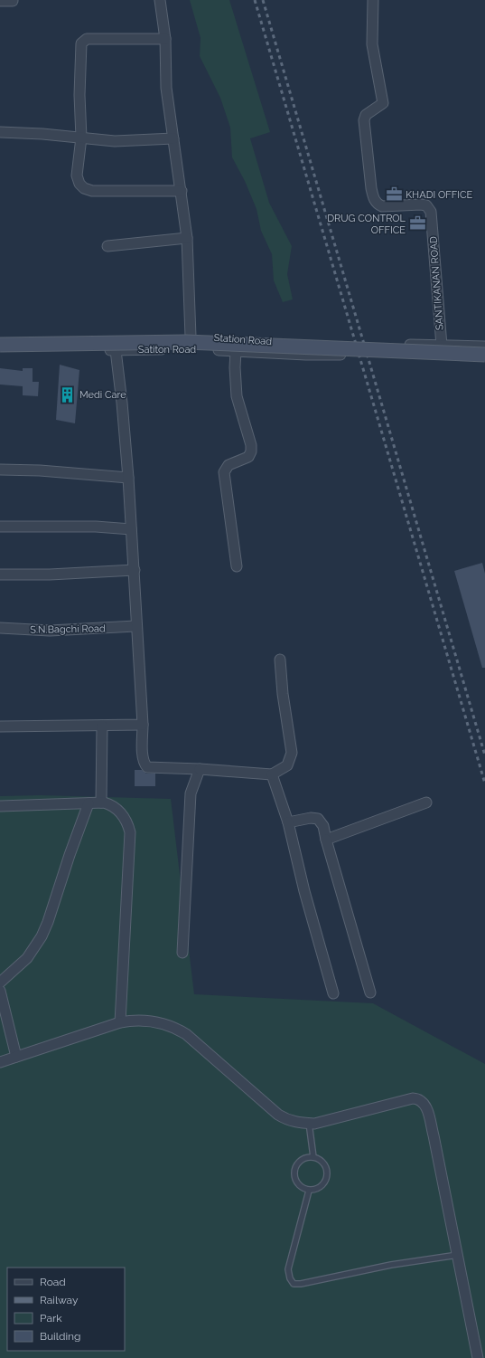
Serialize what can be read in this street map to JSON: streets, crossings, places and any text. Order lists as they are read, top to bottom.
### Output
{
  "streets": {
    "street": [
      "SANTIKANAN ROAD",
      "Station Road",
      "Satiton Road",
      "S.N.Bagchi Road"
    ]
  },
  "crossings": [
    ["SANTIKANAN ROAD", "Station Road"]
  ],
  "places": {
    "office": ["KHADI OFFICE", "DRUG CONTROL OFFICE"],
    "building": ["Medi Care"]
  },
  "legend": [
    "Road",
    "Railway",
    "Park",
    "Building"
  ]
}
